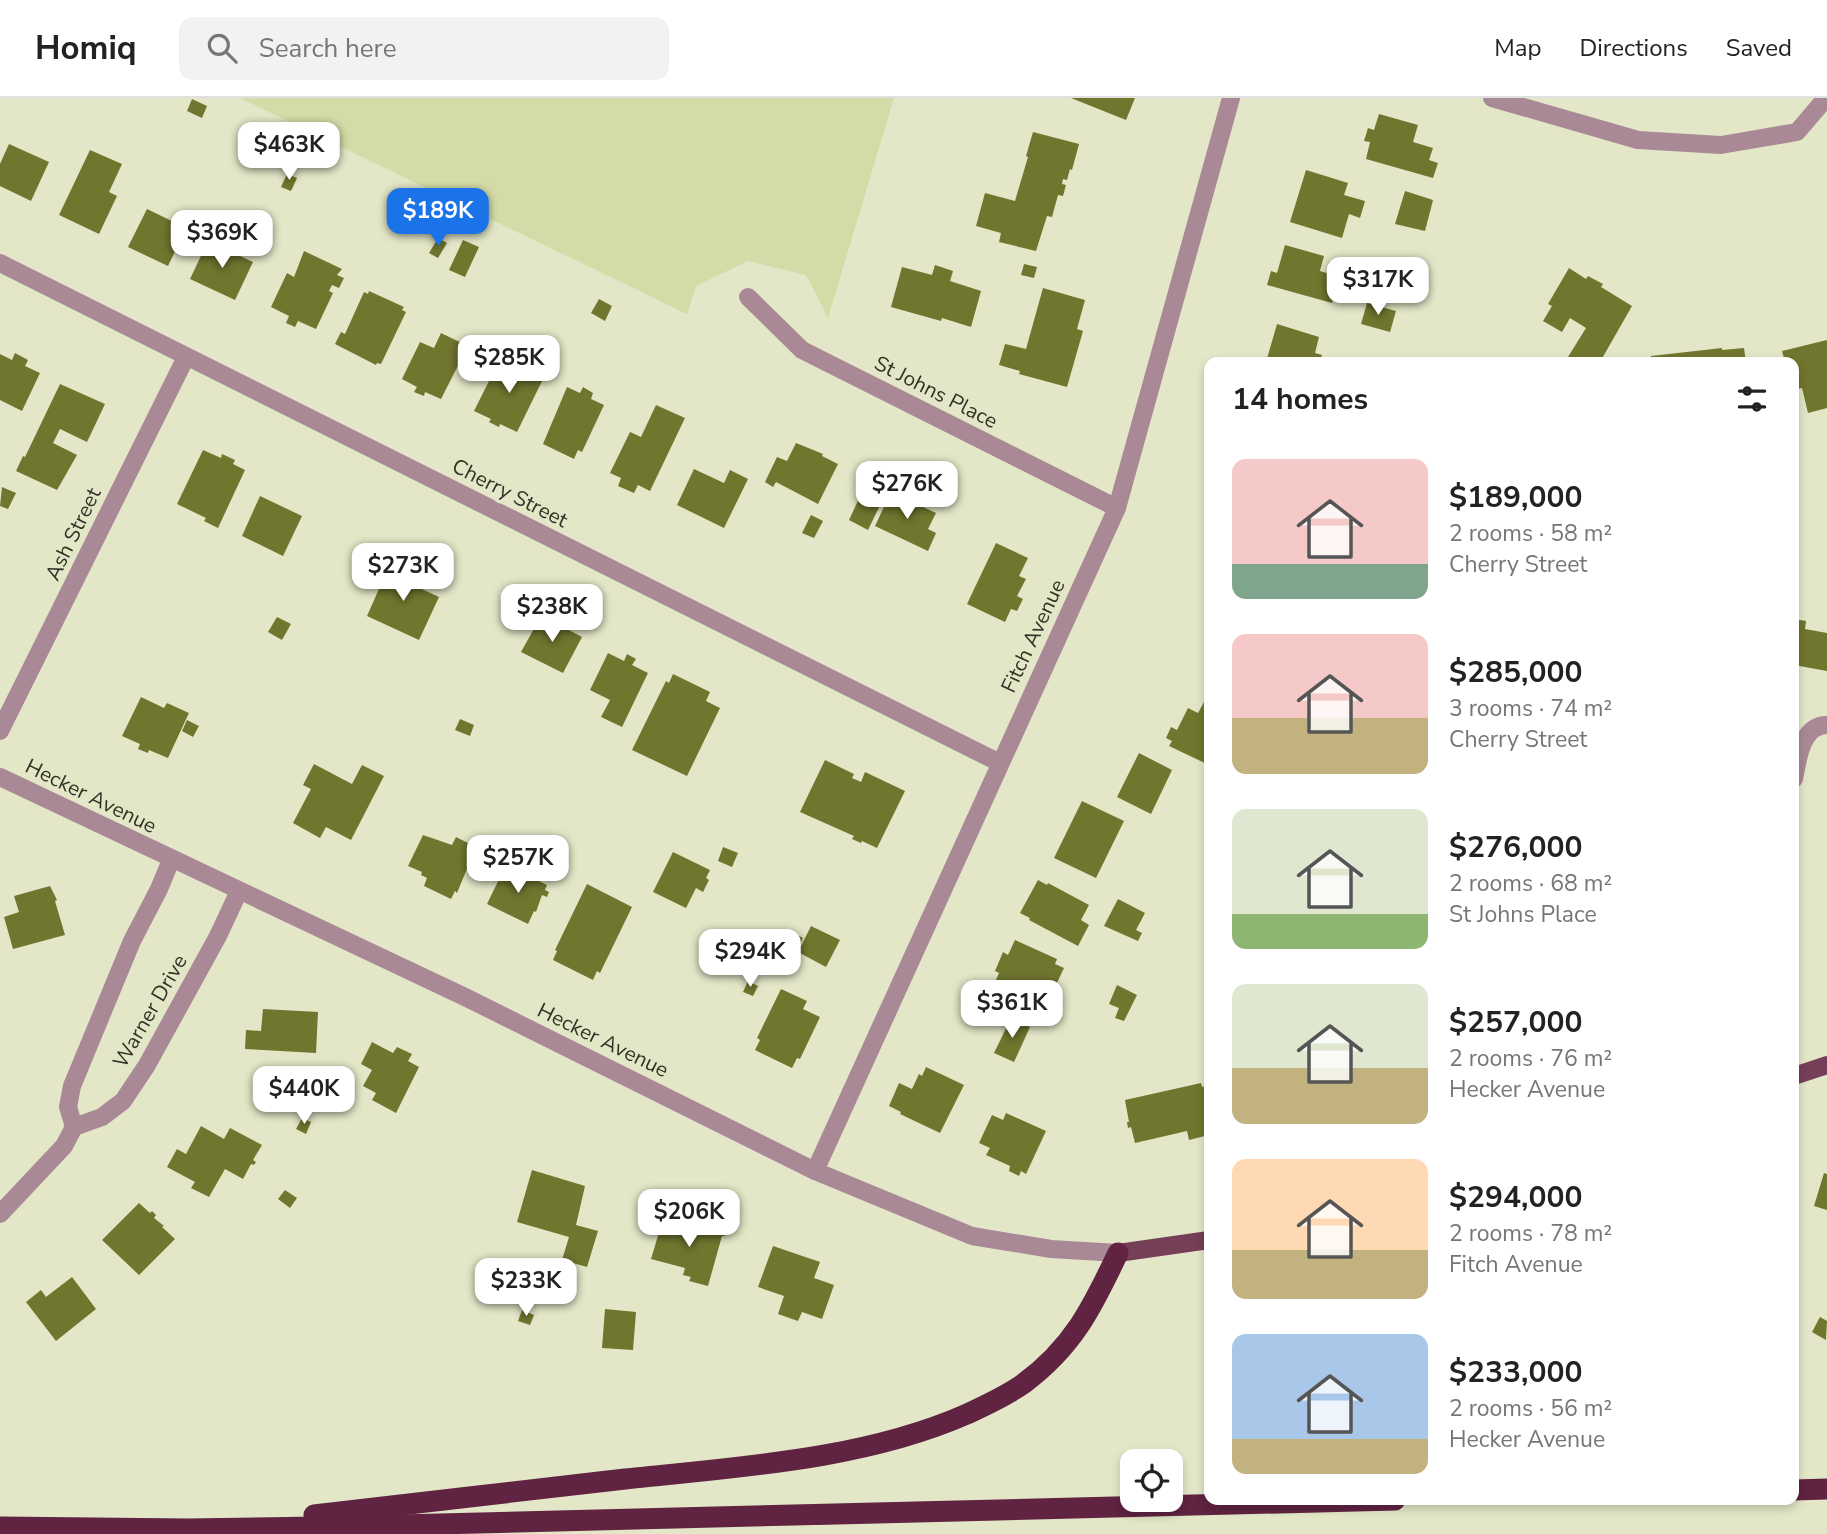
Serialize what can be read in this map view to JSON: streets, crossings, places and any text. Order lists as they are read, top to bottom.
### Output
{
  "streets": {
    "main road": ["Hecker Avenue"],
    "street": [
      "St Johns Place",
      "Cherry Street",
      "Ash Street",
      "Fitch Avenue",
      "Warner Drive"
    ]
  },
  "crossings": [
    ["St Johns Place", "Fitch Avenue"],
    ["Cherry Street", "Ash Street"],
    ["Cherry Street", "Fitch Avenue"],
    ["Fitch Avenue", "Hecker Avenue"],
    ["Hecker Avenue", "Warner Drive"]
  ],
  "page": {
    "header": "Homiq",
    "search": "Search here",
    "nav": ["Map", "Directions", "Saved"],
    "price": [
      "$463K",
      "$189K",
      "$369K",
      "$317K",
      "$285K",
      "$276K",
      "$273K",
      "$238K",
      "$257K",
      "$294K",
      "$361K",
      "$440K",
      "$206K",
      "$233K"
    ],
    "heading": "14 homes",
    "list": [
      {
        "name": "$189,000",
        "note": "2 rooms · 58 m² · Cherry Street"
      },
      {
        "name": "$285,000",
        "note": "3 rooms · 74 m² · Cherry Street"
      },
      {
        "name": "$276,000",
        "note": "2 rooms · 68 m² · St Johns Place"
      },
      {
        "name": "$257,000",
        "note": "2 rooms · 76 m² · Hecker Avenue"
      },
      {
        "name": "$294,000",
        "note": "2 rooms · 78 m² · Fitch Avenue"
      },
      {
        "name": "$233,000",
        "note": "2 rooms · 56 m² · Hecker Avenue"
      }
    ]
  }
}
